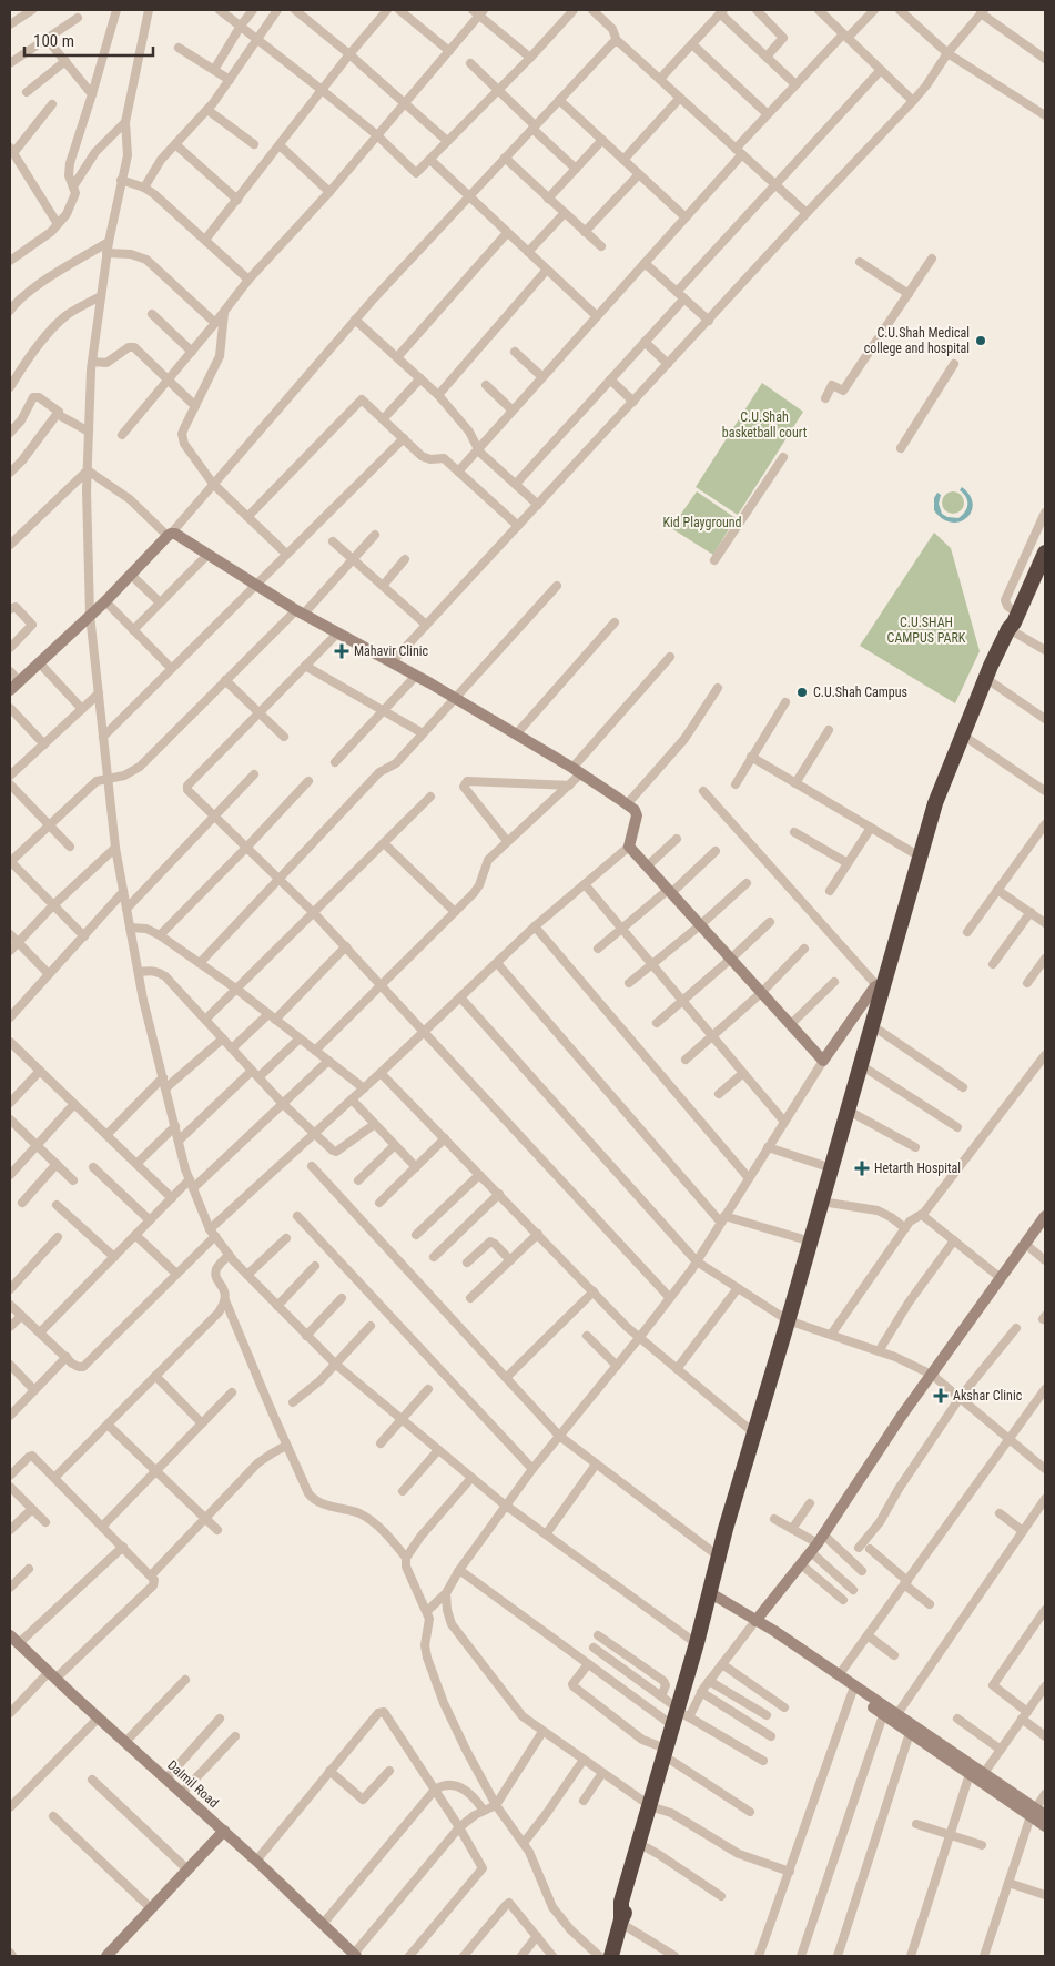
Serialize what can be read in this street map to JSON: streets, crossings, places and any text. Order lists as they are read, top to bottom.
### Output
{
  "streets": {
    "street": ["Dalmil Road"]
  },
  "parks": ["C.U.Shah basketball court", "Kid Playground", "C.U.SHAH CAMPUS PARK"],
  "places": {
    "other": ["C.U.Shah Medical college and hospital", "C.U.Shah Campus"],
    "health": ["Mahavir Clinic", "Hetarth Hospital", "Akshar Clinic"]
  },
  "scale_bar": "100 m"
}
